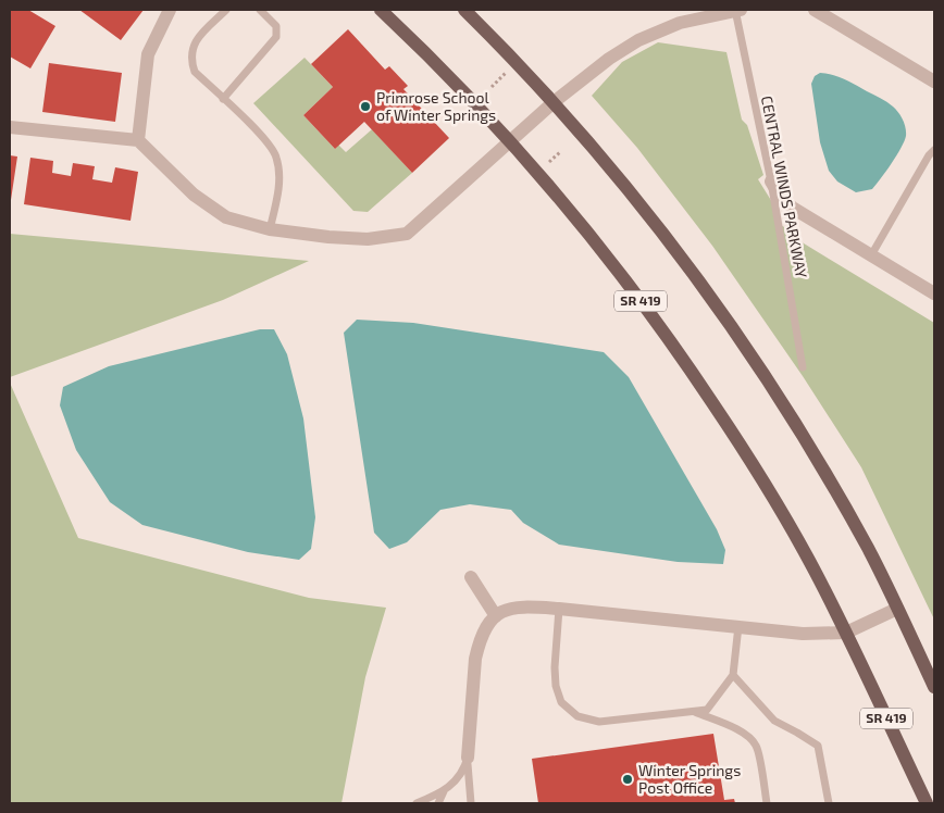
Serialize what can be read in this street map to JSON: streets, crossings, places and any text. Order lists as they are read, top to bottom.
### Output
{
  "streets": {
    "main road": ["SR 419"],
    "lane": ["CENTRAL WINDS PARKWAY"]
  },
  "places": ["Primrose School of Winter Springs", "Winter Springs Post Office"]
}
